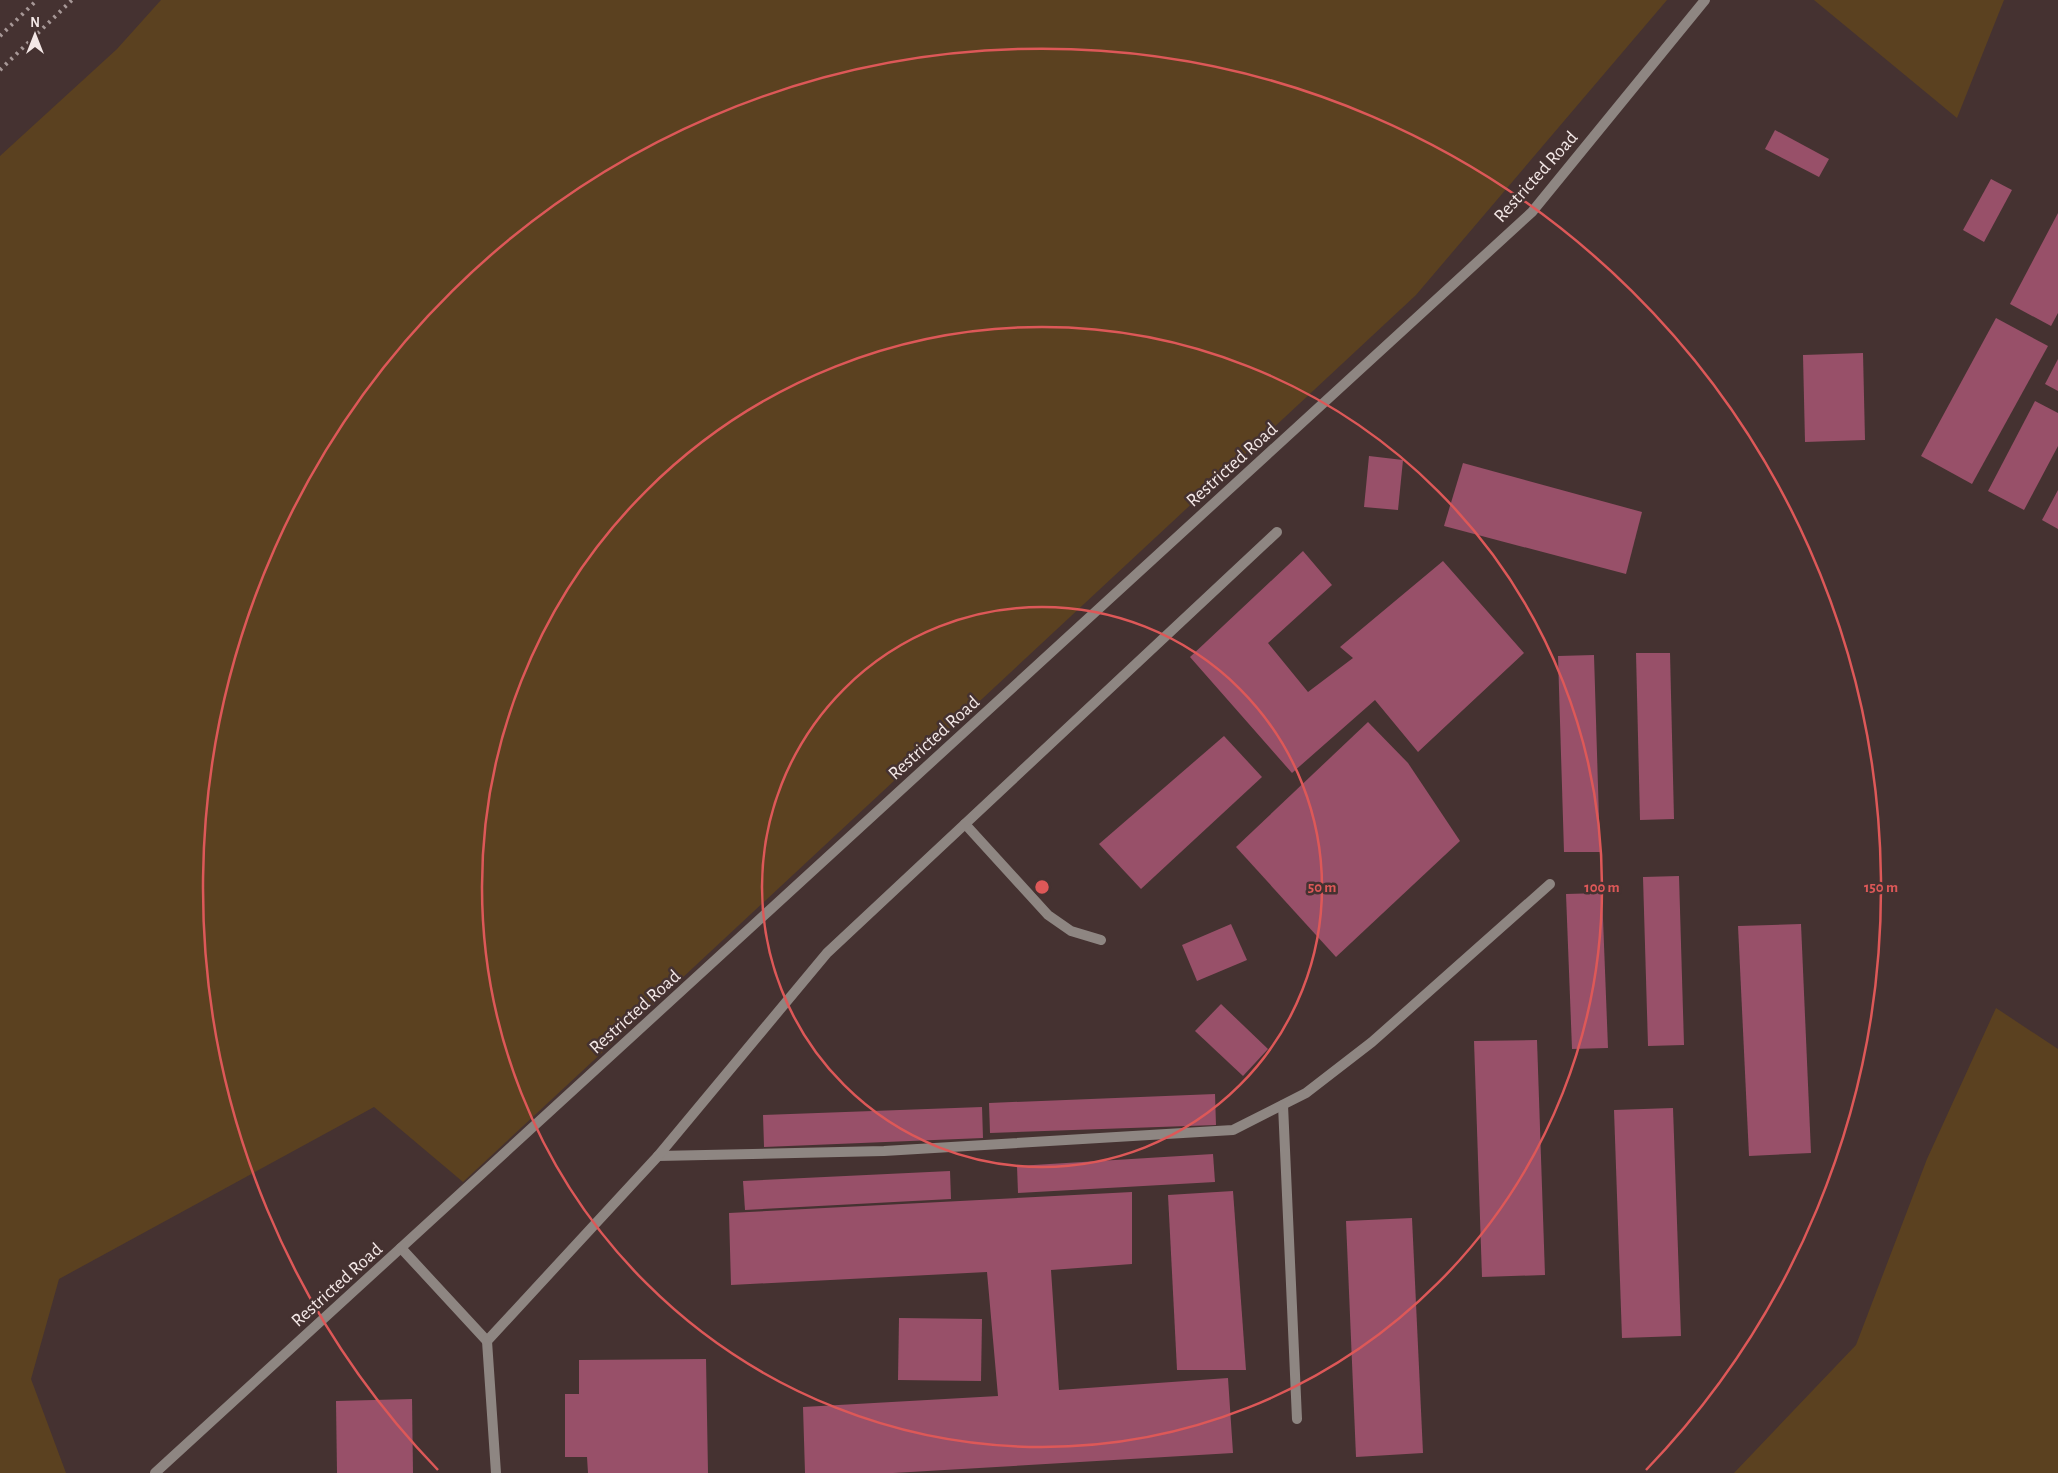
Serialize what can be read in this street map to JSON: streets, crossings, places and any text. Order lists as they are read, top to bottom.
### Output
{
  "streets": {
    "street": ["Restricted Road"]
  },
  "north": "top",
  "rings": ["50 m", "100 m", "150 m"]
}
